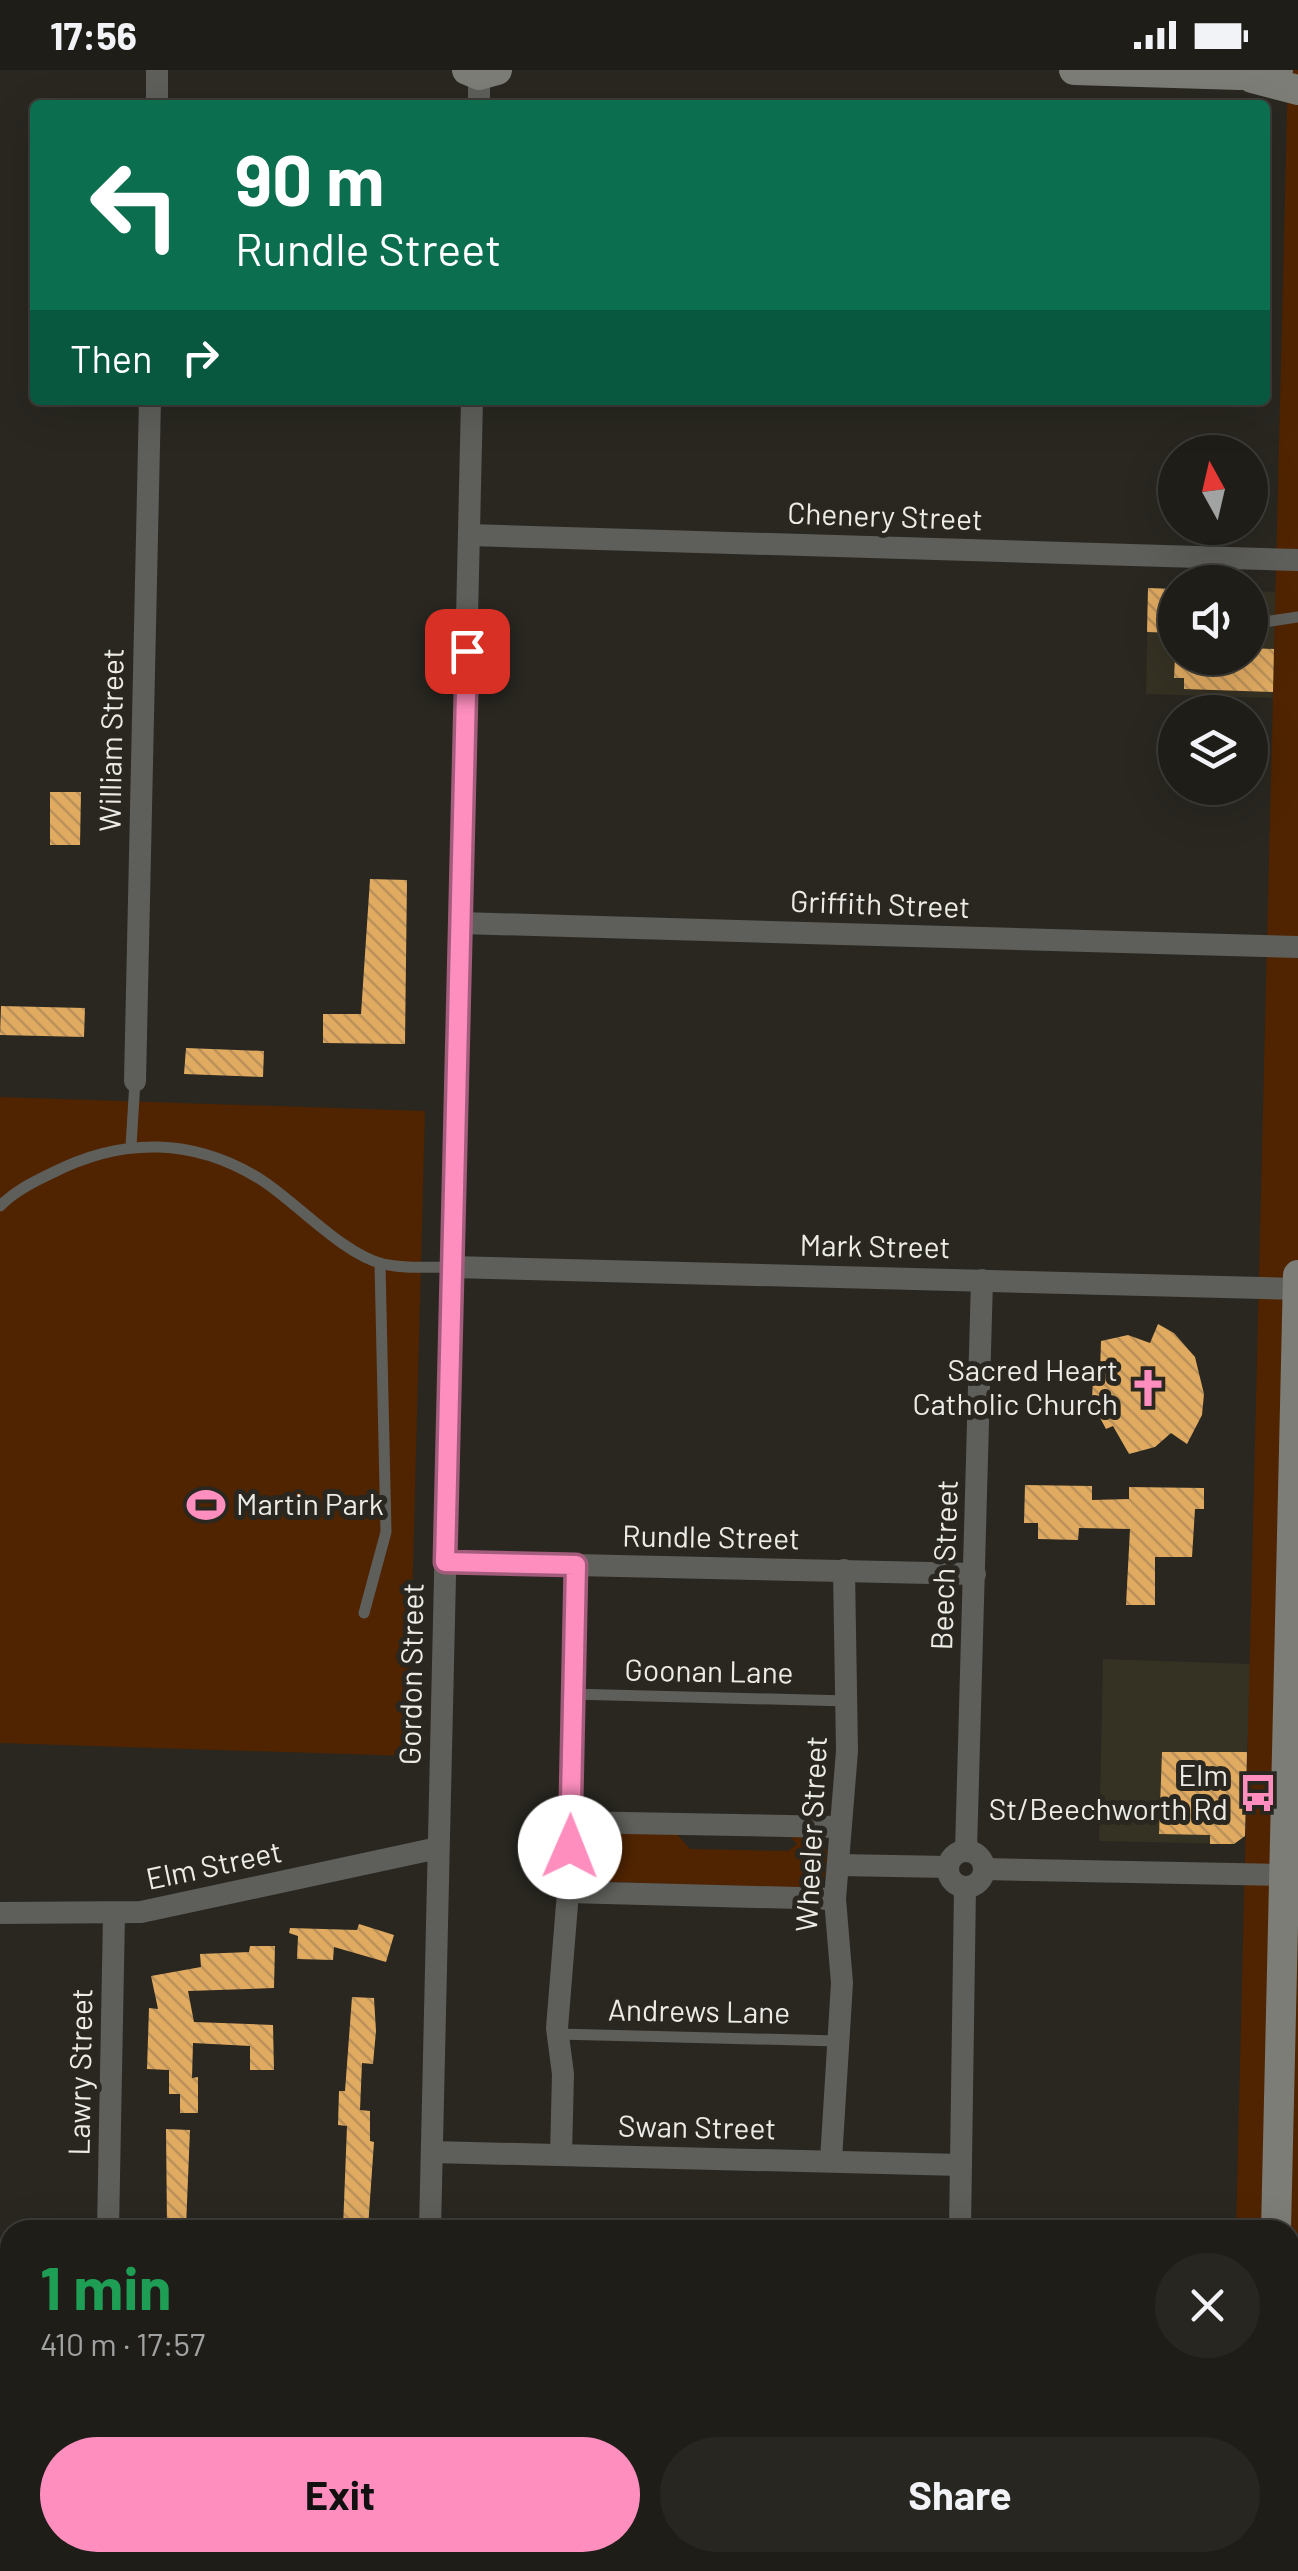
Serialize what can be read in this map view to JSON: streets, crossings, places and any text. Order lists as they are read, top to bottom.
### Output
{
  "streets": {
    "street": [
      "Chenery Street",
      "William Street",
      "Griffith Street",
      "Mark Street",
      "Rundle Street",
      "Beech Street",
      "Gordon Street",
      "Wheeler Street",
      "Elm Street",
      "Lawry Street",
      "Swan Street"
    ],
    "lane": ["Goonan Lane", "Andrews Lane"]
  },
  "crossings": [
    ["Chenery Street", "Gordon Street"],
    ["Griffith Street", "Gordon Street"],
    ["Mark Street", "Beech Street"],
    ["Mark Street", "Gordon Street"],
    ["Rundle Street", "Beech Street"],
    ["Rundle Street", "Gordon Street"],
    ["Rundle Street", "Wheeler Street"],
    ["Goonan Lane", "Wheeler Street"],
    ["Gordon Street", "Elm Street"],
    ["Gordon Street", "Swan Street"],
    ["Wheeler Street", "Andrews Lane"],
    ["Wheeler Street", "Swan Street"],
    ["Elm Street", "Lawry Street"]
  ],
  "places": {
    "church": ["Sacred Heart Catholic Church"],
    "sports": ["Martin Park"],
    "bus stop": ["Elm St/Beechworth Rd"]
  },
  "north": "top",
  "page": {
    "status": "17:56",
    "turn": ["90 m", "Rundle Street"],
    "then": "Then",
    "heading": ["1 min", "410 m · 17:57"],
    "buttons": ["Exit", "Share"]
  }
}
